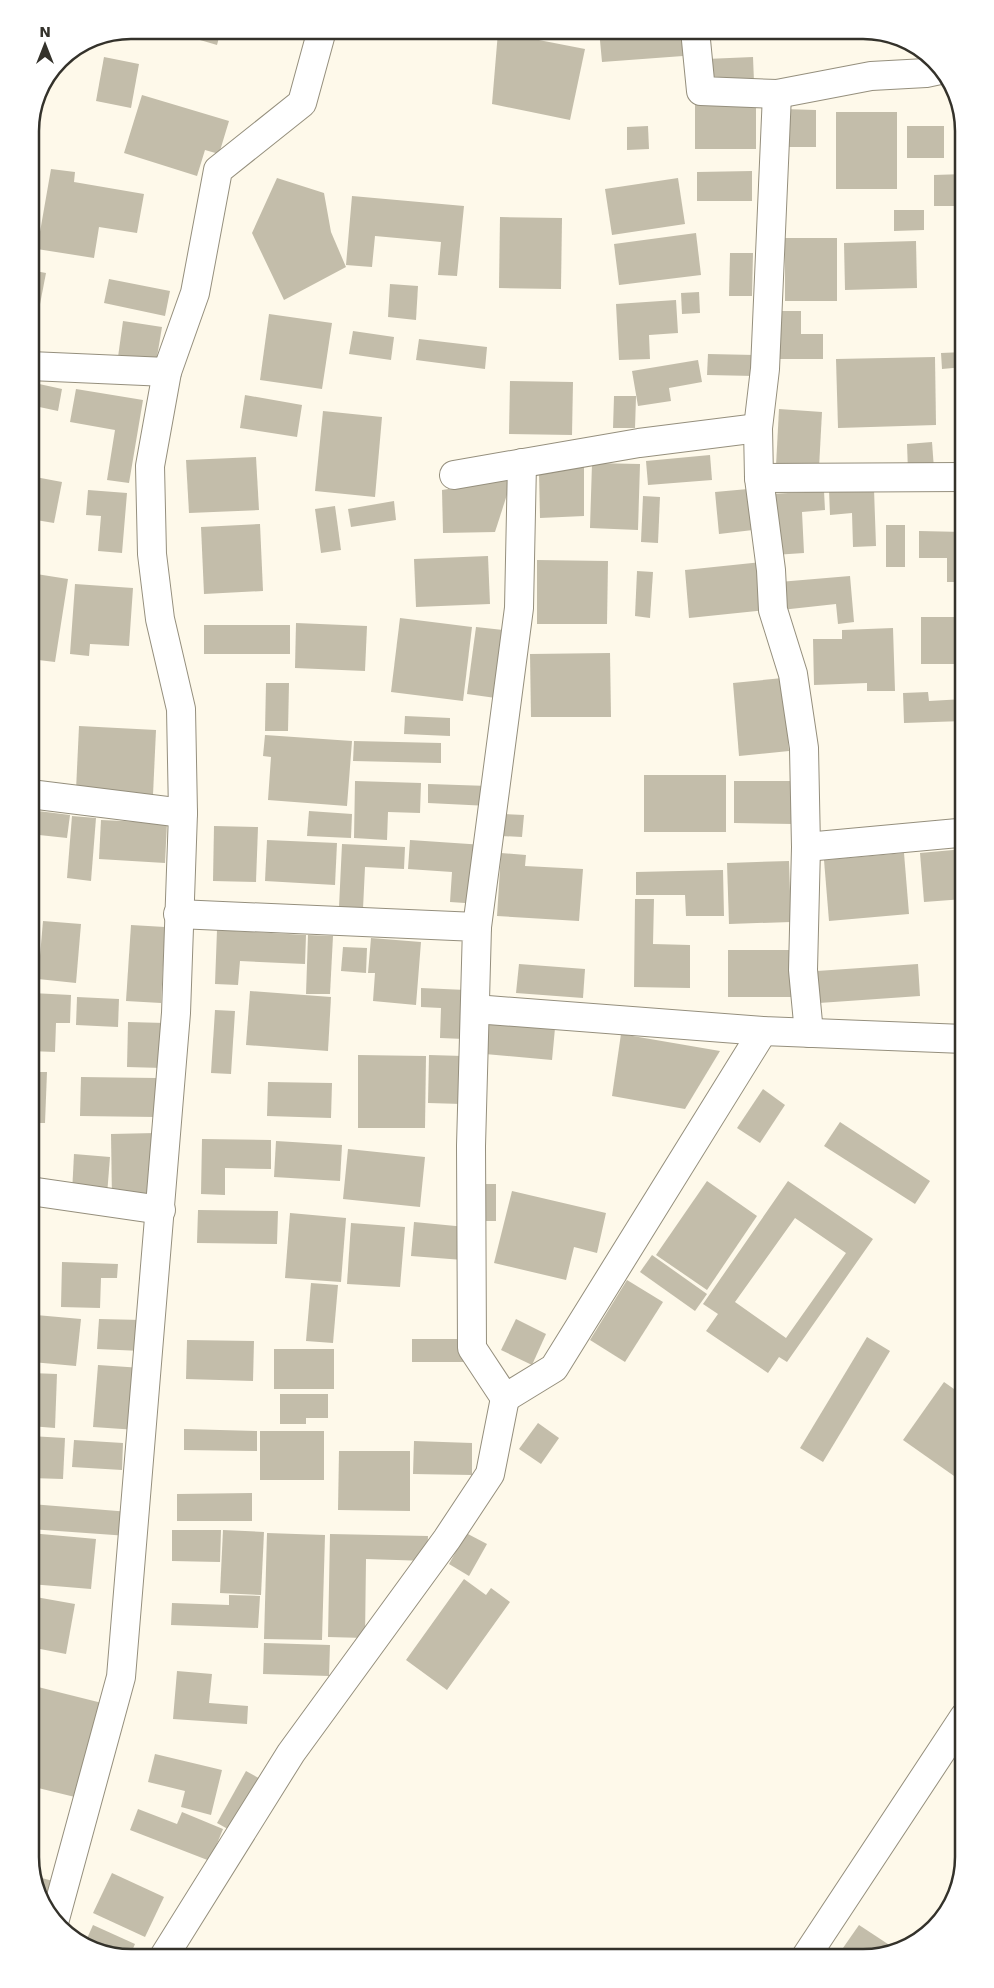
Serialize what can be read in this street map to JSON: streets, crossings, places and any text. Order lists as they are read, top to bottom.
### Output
{
  "north": "top"
}
